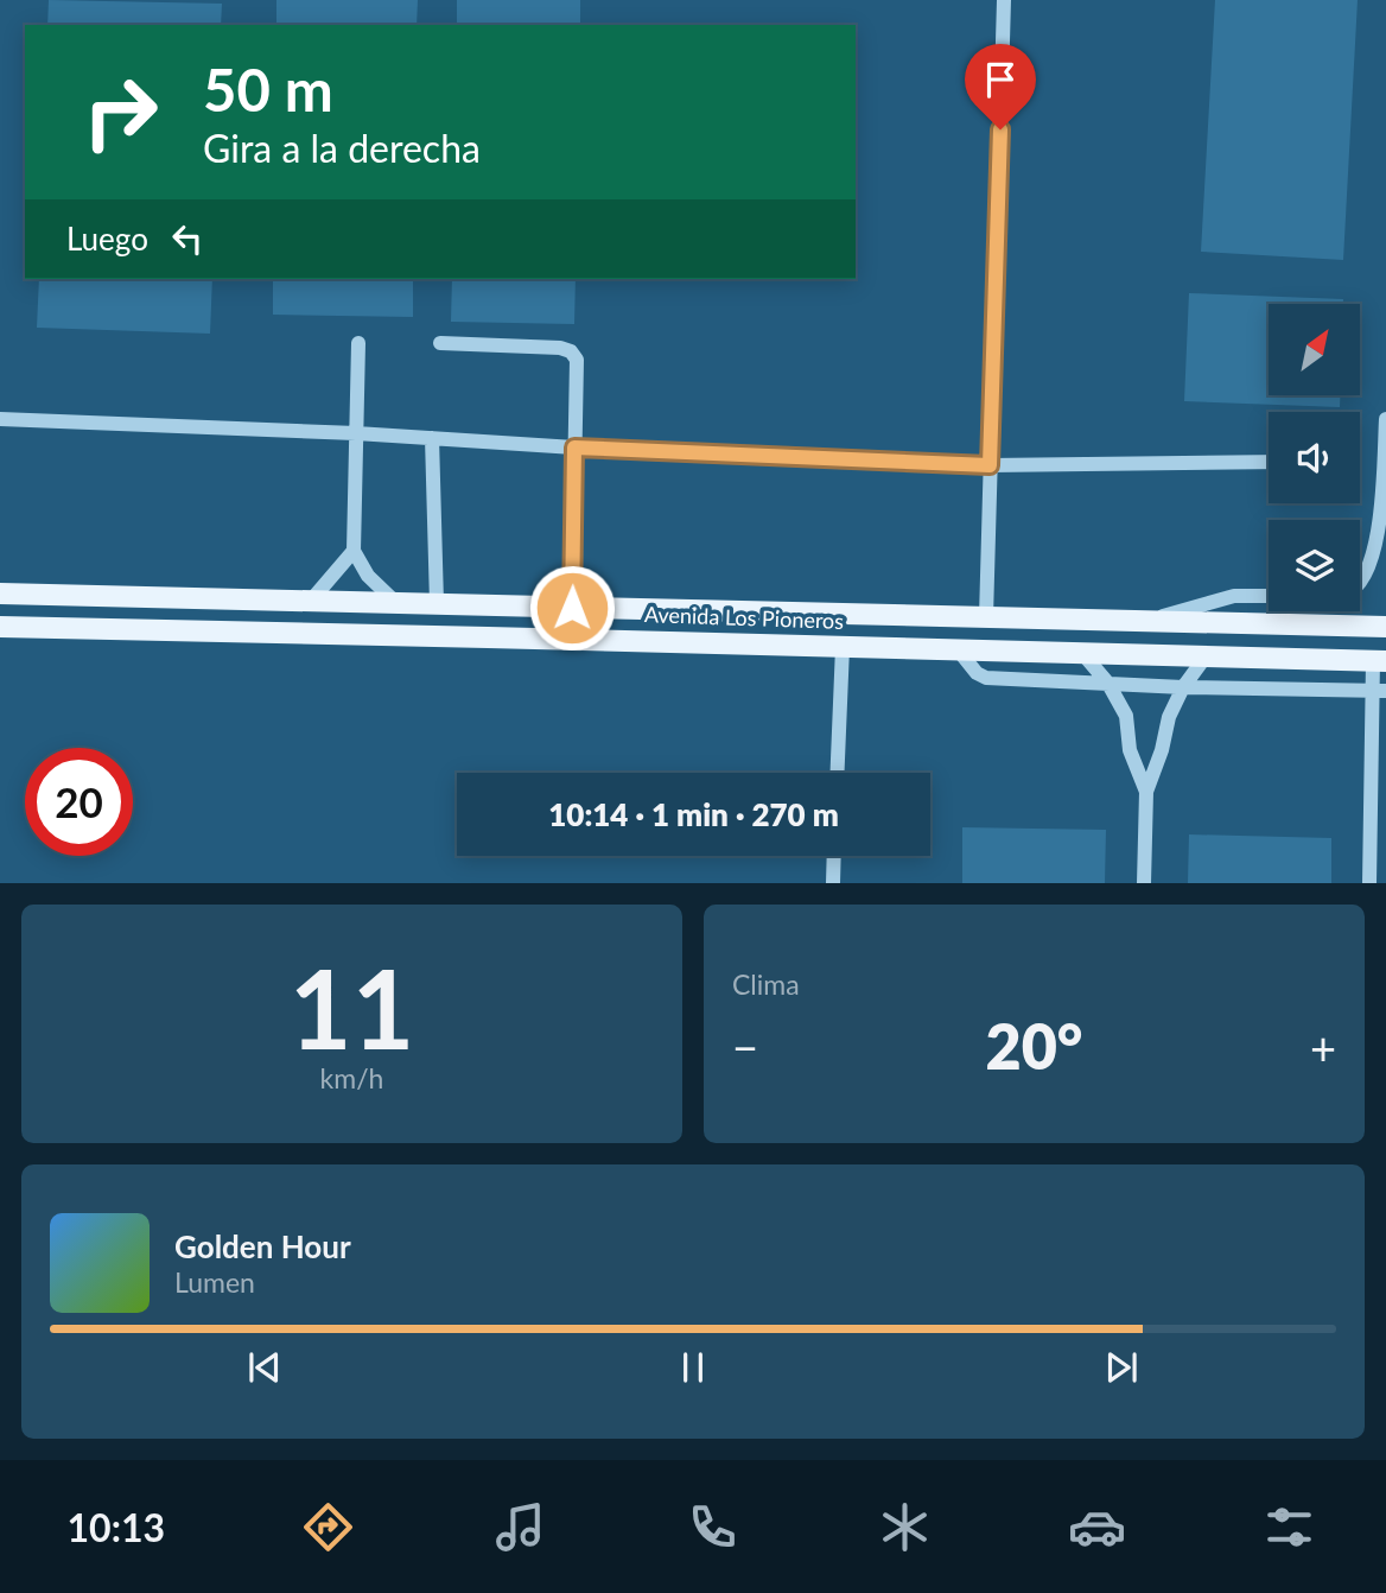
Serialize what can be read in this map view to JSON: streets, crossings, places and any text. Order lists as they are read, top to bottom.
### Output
{
  "streets": {
    "main road": ["Avenida Los Pioneros"]
  },
  "north": "top right",
  "page": {
    "turn": ["50 m", "Gira a la derecha"],
    "then": "Luego",
    "limit": "20",
    "trip": "10:14 · 1 min · 270 m",
    "tile": [
      ["11", "km/h"],
      "Clima"
    ],
    "heat": ["−", "20°", "+"],
    "song": ["Golden Hour", "Lumen"],
    "tabs": "10:13"
  }
}
